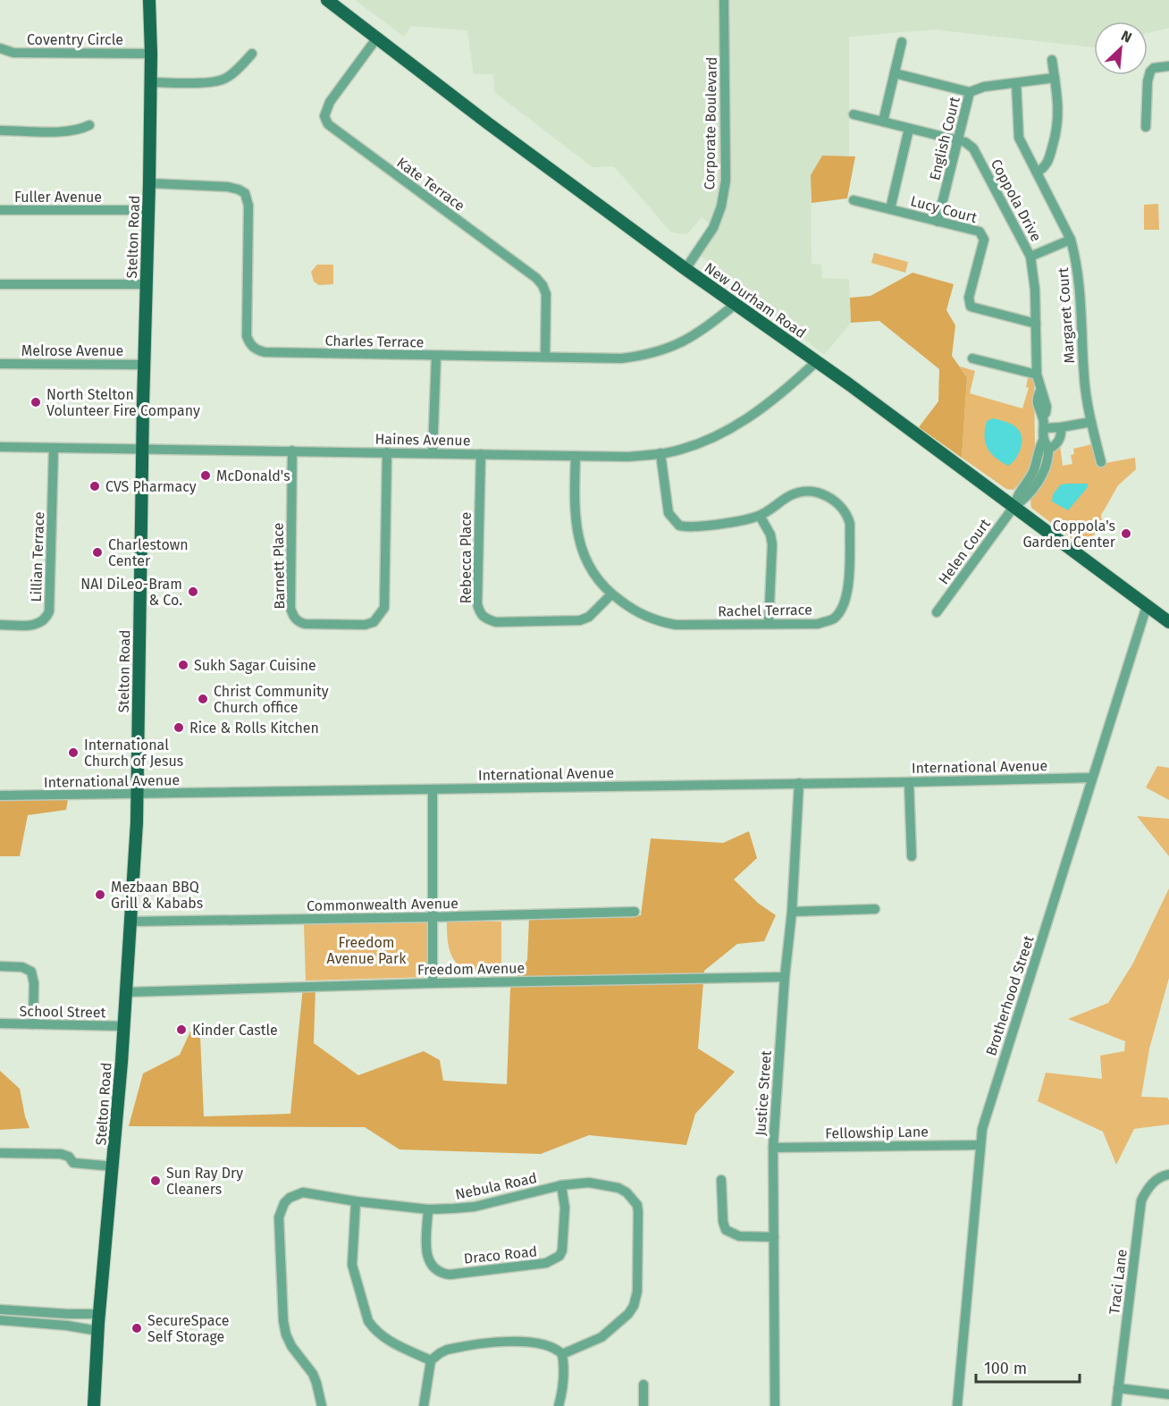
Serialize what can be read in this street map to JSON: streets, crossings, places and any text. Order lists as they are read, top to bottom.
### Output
{
  "streets": {
    "main road": ["Stelton Road", "New Durham Road"],
    "street": [
      "Coventry Circle",
      "Corporate Boulevard",
      "English Court",
      "Kate Terrace",
      "Fuller Avenue",
      "Coppola Drive",
      "Lucy Court",
      "Margaret Court",
      "Charles Terrace",
      "Melrose Avenue",
      "Haines Avenue",
      "Helen Court",
      "Lillian Terrace",
      "Rebecca Place",
      "Barnett Place",
      "Rachel Terrace",
      "International Avenue",
      "Commonwealth Avenue",
      "Freedom Avenue",
      "Brotherhood Street",
      "School Street",
      "Justice Street",
      "Fellowship Lane",
      "Nebula Road",
      "Draco Road",
      "Traci Lane"
    ]
  },
  "crossings": [
    ["Coventry Circle", "Stelton Road"],
    ["Corporate Boulevard", "New Durham Road"],
    ["English Court", "Coppola Drive"],
    ["English Court", "Lucy Court"],
    ["Kate Terrace", "New Durham Road"],
    ["Kate Terrace", "Charles Terrace"],
    ["Fuller Avenue", "Stelton Road"],
    ["Coppola Drive", "Lucy Court"],
    ["Coppola Drive", "New Durham Road"],
    ["Coppola Drive", "Helen Court"],
    ["Stelton Road", "Charles Terrace"],
    ["Stelton Road", "Melrose Avenue"],
    ["Stelton Road", "Haines Avenue"],
    ["Stelton Road", "International Avenue"],
    ["Stelton Road", "Commonwealth Avenue"],
    ["Stelton Road", "Freedom Avenue"],
    ["Stelton Road", "School Street"],
    ["New Durham Road", "Charles Terrace"],
    ["New Durham Road", "Haines Avenue"],
    ["New Durham Road", "Helen Court"],
    ["New Durham Road", "Brotherhood Street"],
    ["Haines Avenue", "Lillian Terrace"],
    ["Haines Avenue", "Rebecca Place"],
    ["Haines Avenue", "Barnett Place"],
    ["Haines Avenue", "Rachel Terrace"],
    ["Rebecca Place", "Rachel Terrace"],
    ["International Avenue", "Brotherhood Street"],
    ["International Avenue", "Justice Street"],
    ["Freedom Avenue", "Justice Street"],
    ["Brotherhood Street", "Fellowship Lane"],
    ["Justice Street", "Fellowship Lane"],
    ["Nebula Road", "Draco Road"]
  ],
  "parks": ["Freedom Avenue Park"],
  "places": [
    "North Stelton Volunteer Fire Company",
    "McDonald's",
    "CVS Pharmacy",
    "Coppola's Garden Center",
    "Charlestown Center",
    "NAI DiLeo-Bram & Co.",
    "Sukh Sagar Cuisine",
    "Christ Community Church office",
    "Rice & Rolls Kitchen",
    "International Church of Jesus",
    "Mezbaan BBQ Grill & Kababs",
    "Kinder Castle",
    "Sun Ray Dry Cleaners",
    "SecureSpace Self Storage"
  ],
  "scale_bar": "100 m",
  "north": "top right"
}
